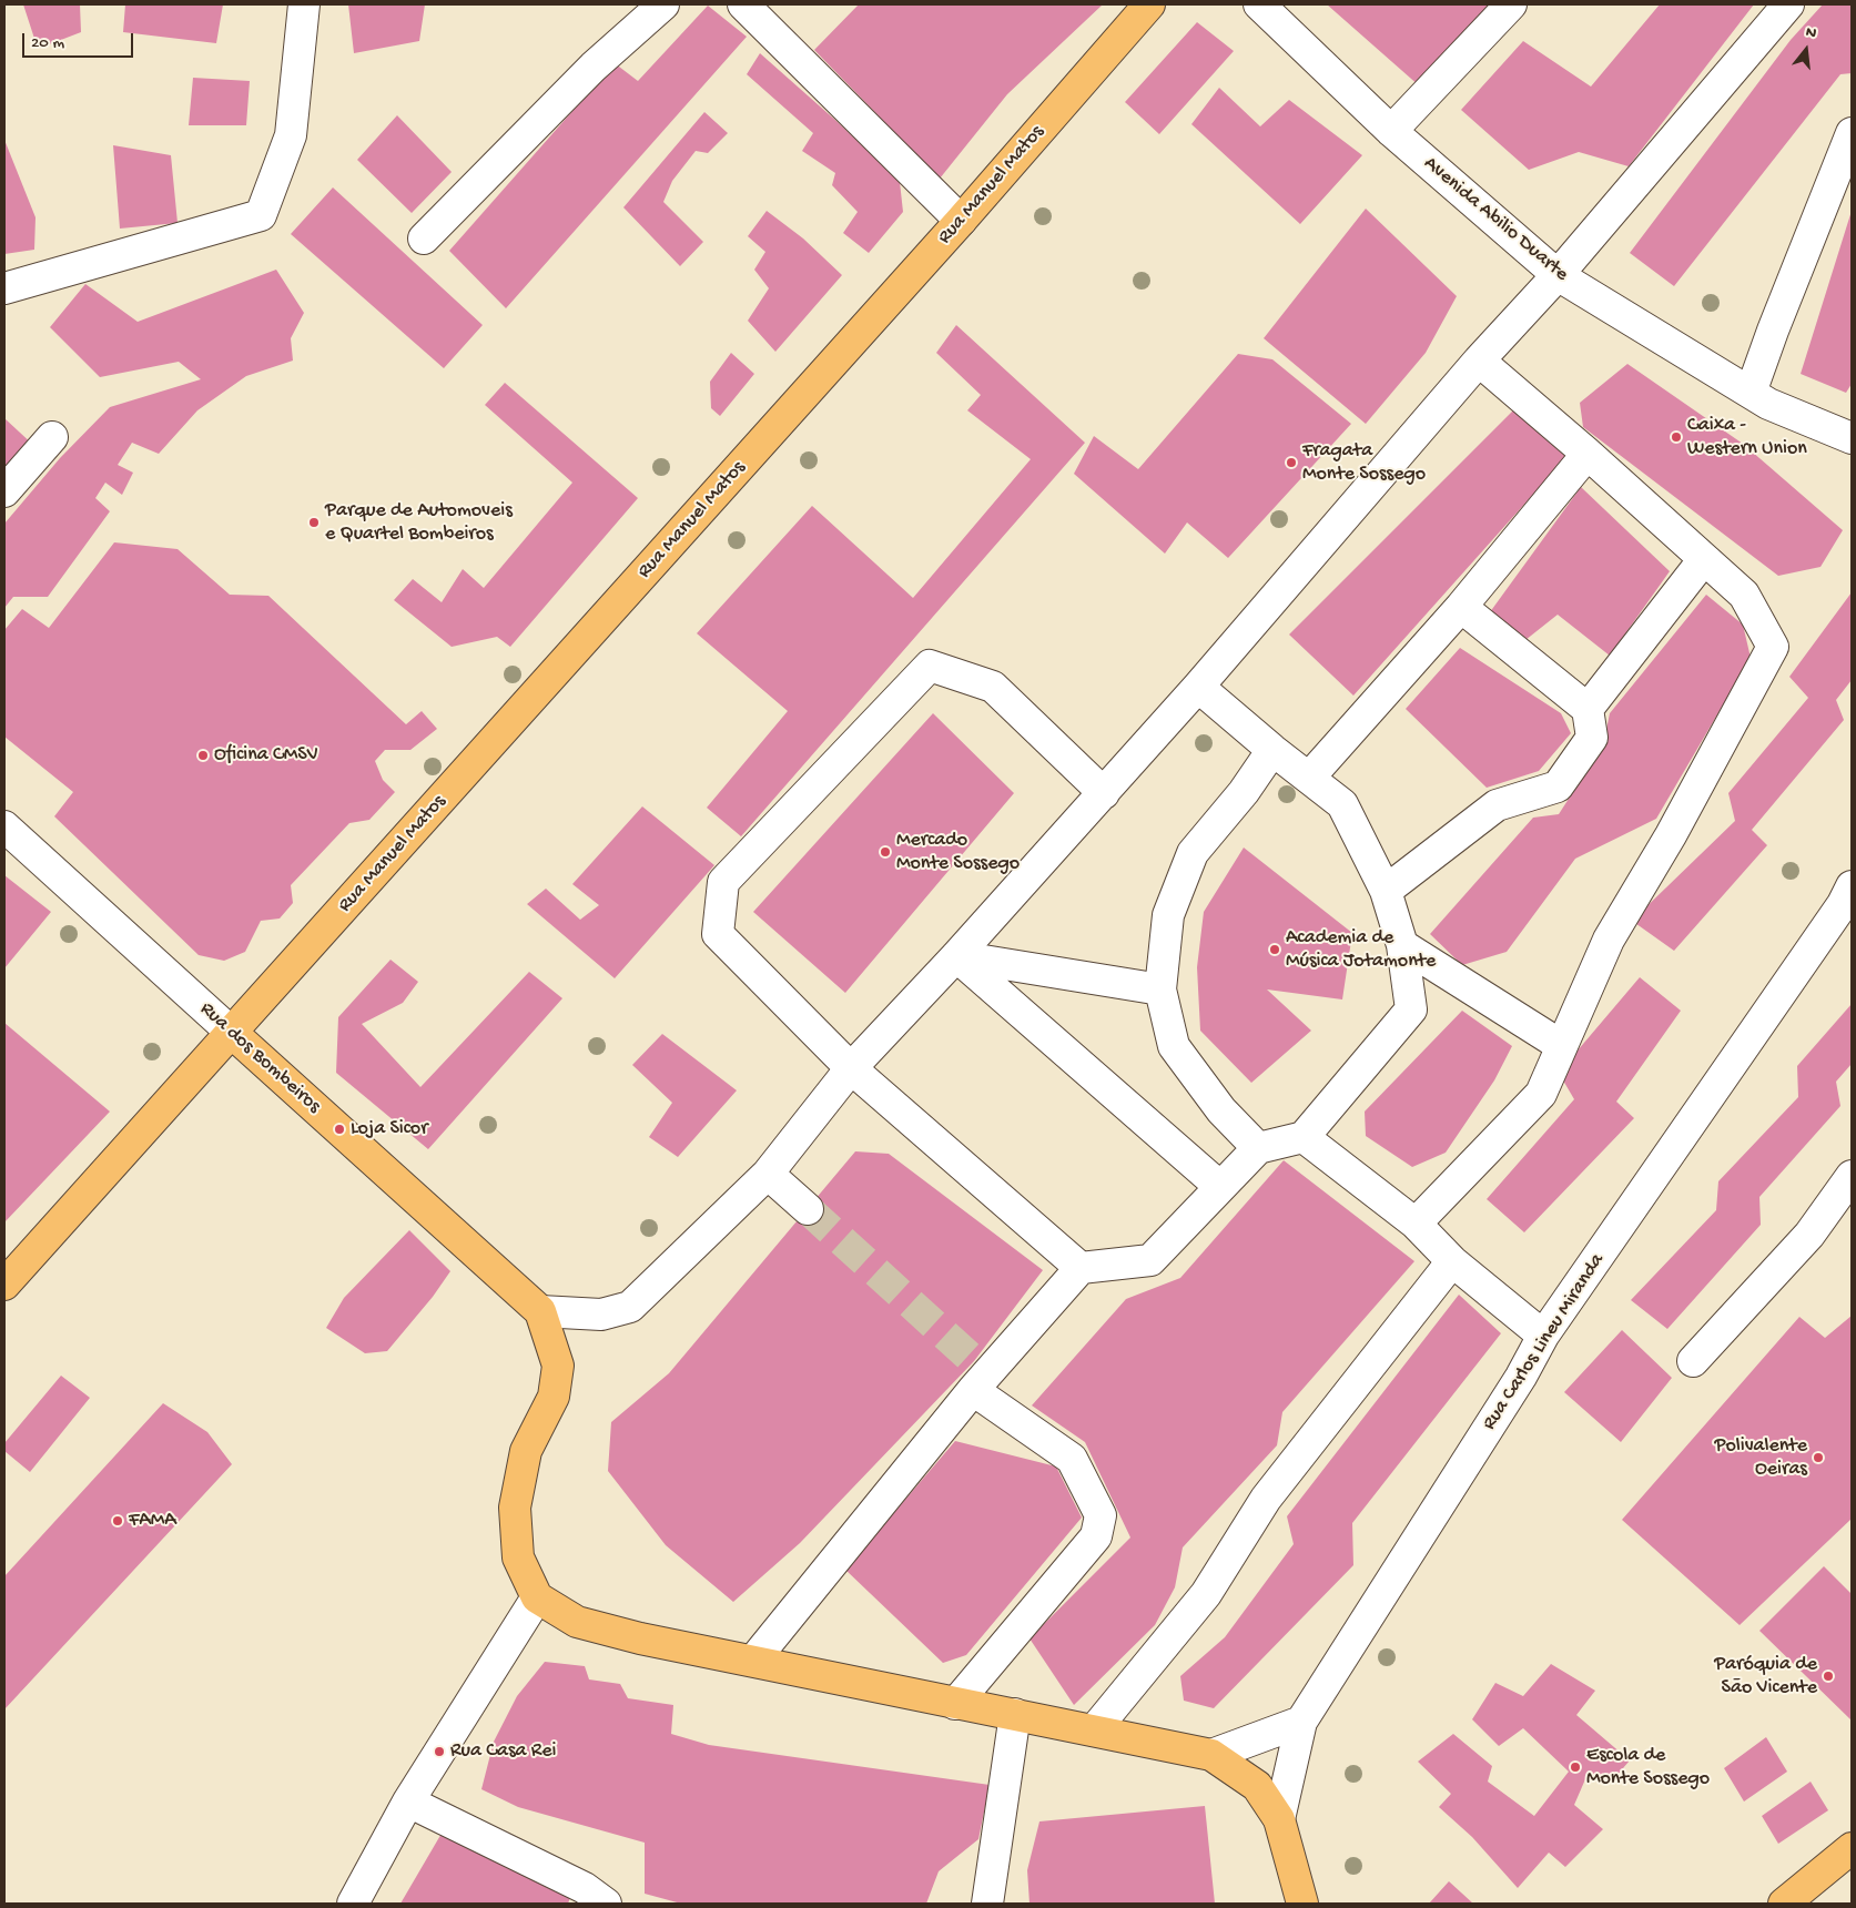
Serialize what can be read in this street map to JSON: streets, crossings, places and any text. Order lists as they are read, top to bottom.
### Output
{
  "streets": {
    "main road": ["Rua Manuel Matos", "Rua dos Bombeiros"],
    "street": ["Avenida Abilio Duarte", "Rua Carlos Lineu Miranda"]
  },
  "crossings": [
    ["Rua Manuel Matos", "Rua dos Bombeiros"]
  ],
  "places": [
    "Caixa - Western Union",
    "Fragata Monte Sossego",
    "Parque de Automoveis e Quartel Bombeiros",
    "Oficina CMSV",
    "Mercado Monte Sossego",
    "Academia de Música Jotamonte",
    "Loja Sicor",
    "Polivalente Oeiras",
    "FAMA",
    "Paróquia de São Vicente",
    "Rua Casa Rei",
    "Escola de Monte Sossego"
  ],
  "scale_bar": "20 m",
  "north": "top"
}
